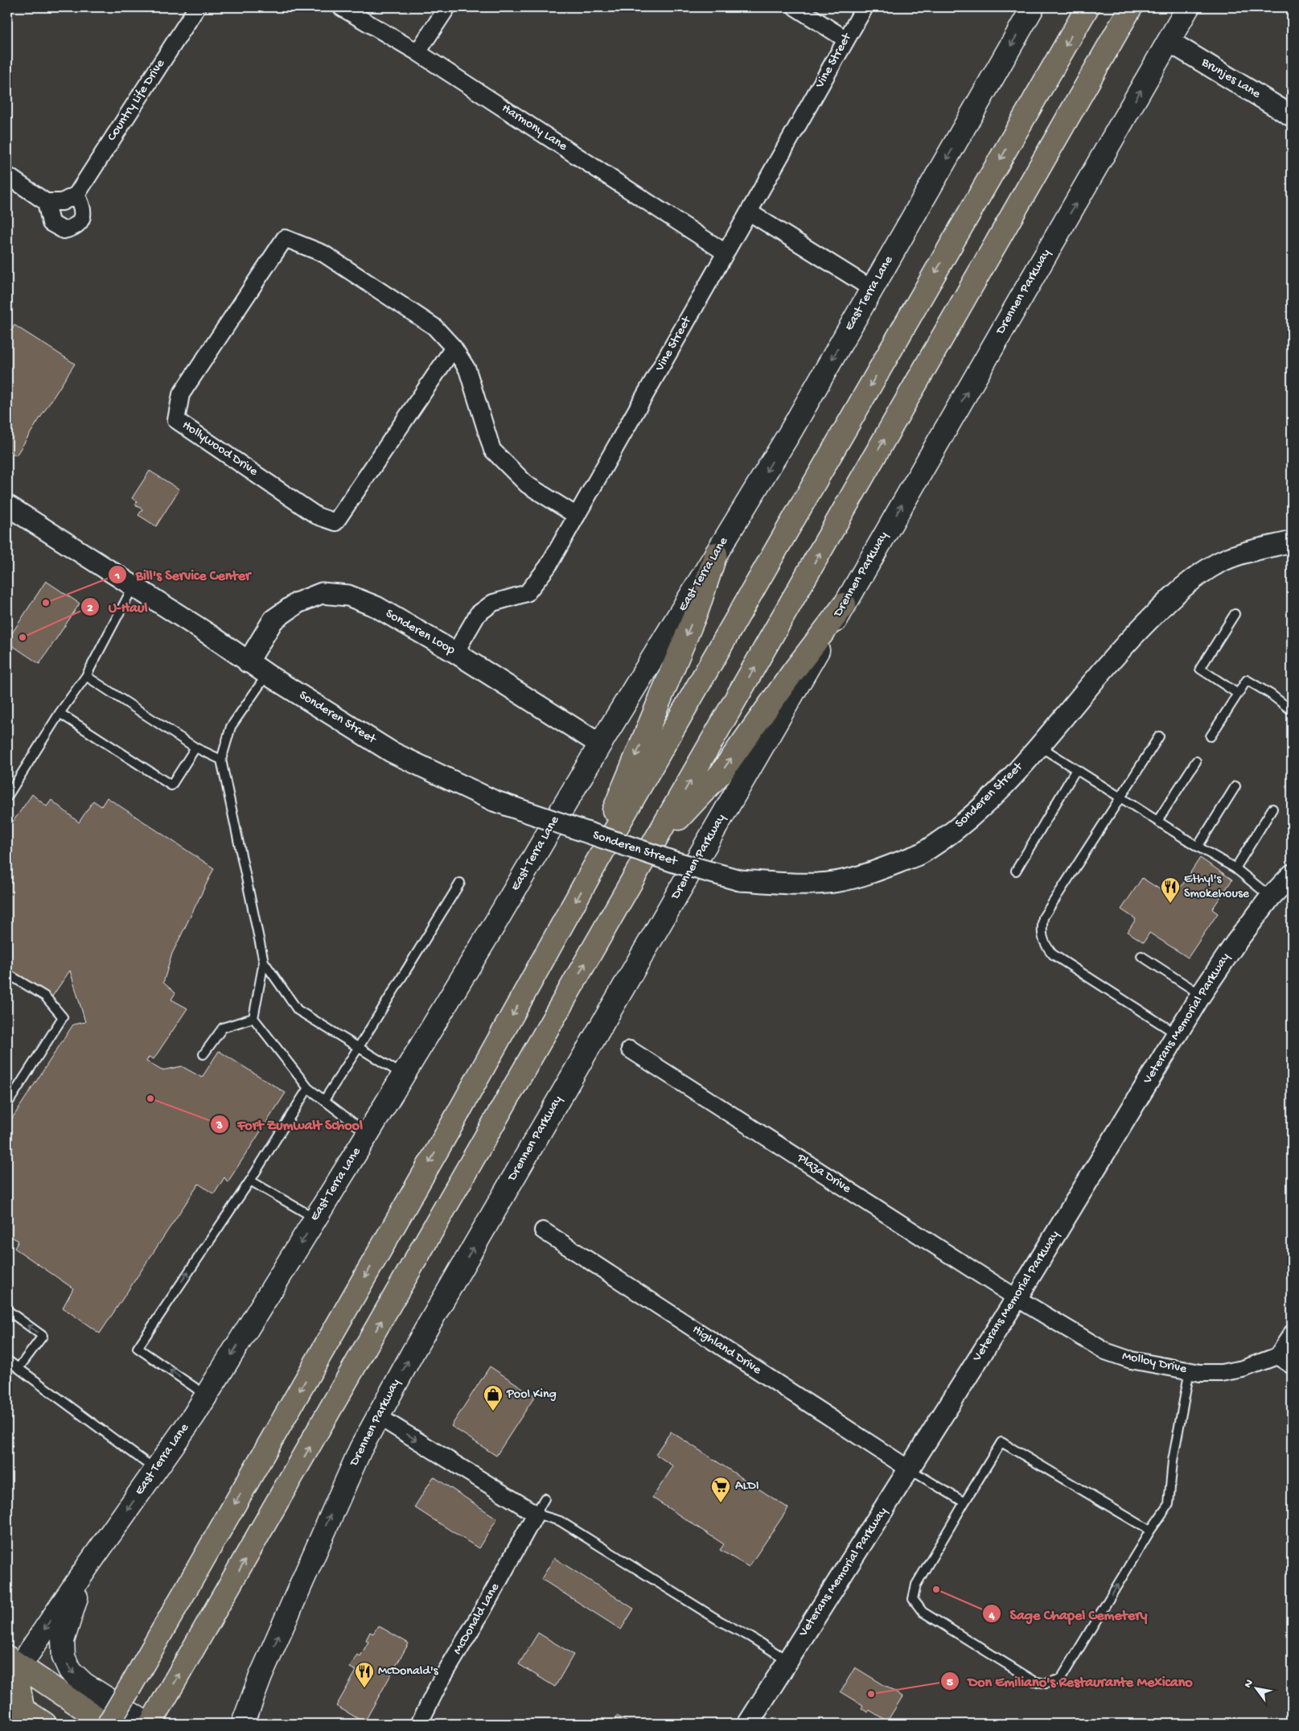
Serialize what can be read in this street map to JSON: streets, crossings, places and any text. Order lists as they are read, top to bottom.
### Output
{
  "streets": {
    "main road": ["Drennen Parkway", "East Terra Lane"],
    "street": [
      "Vine Street",
      "Brunjes Lane",
      "Country Life Drive",
      "Harmony Lane",
      "Hollywood Drive",
      "Sonderen Loop",
      "Sonderen Street",
      "Veterans Memorial Parkway",
      "Plaza Drive",
      "Highland Drive",
      "Molloy Drive",
      "McDonald Lane"
    ]
  },
  "crossings": [
    ["Vine Street", "Harmony Lane"],
    ["Vine Street", "Hollywood Drive"],
    ["Vine Street", "Sonderen Loop"],
    ["Brunjes Lane", "Drennen Parkway"],
    ["East Terra Lane", "Sonderen Loop"],
    ["Sonderen Loop", "Sonderen Street"],
    ["Veterans Memorial Parkway", "Plaza Drive"],
    ["Veterans Memorial Parkway", "Highland Drive"],
    ["Veterans Memorial Parkway", "Molloy Drive"],
    ["Plaza Drive", "Molloy Drive"]
  ],
  "places": {
    "other": [
      "Bill's Service Center",
      "U-Haul",
      "Fort Zumwalt School",
      "Sage Chapel Cemetery",
      "Don Emiliano's Restaurante Mexicano"
    ],
    "restaurant": ["Ethyl's Smokehouse", "McDonald's"],
    "shop": ["Pool King"],
    "supermarket": ["ALDI"]
  },
  "north": "top left"
}
